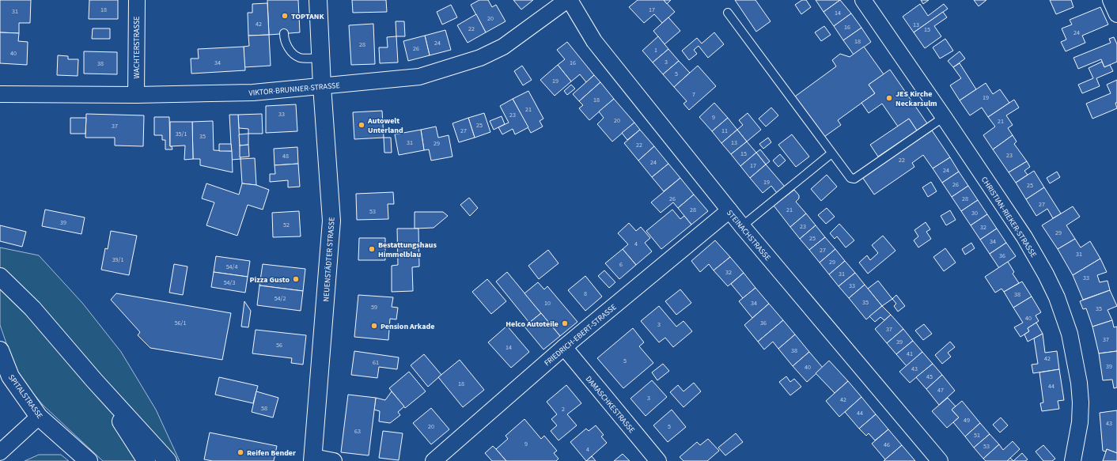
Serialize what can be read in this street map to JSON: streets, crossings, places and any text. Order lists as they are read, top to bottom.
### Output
{
  "streets": {
    "main road": ["NEUENSTÄDTER STRASSE", "SPITALSTRASSE"],
    "street": [
      "WACHTERSTRASSE",
      "VIKTOR-BRUNNER-STRASSE",
      "CHRISTIAN-RIEKER-STRASSE",
      "STEINACHSTRASSE",
      "FRIEDRICH-EBERT-STRASSE",
      "DAMASCHKESTRASSE"
    ]
  },
  "crossings": [
    ["WACHTERSTRASSE", "VIKTOR-BRUNNER-STRASSE"],
    ["VIKTOR-BRUNNER-STRASSE", "NEUENSTÄDTER STRASSE"],
    ["STEINACHSTRASSE", "FRIEDRICH-EBERT-STRASSE"],
    ["FRIEDRICH-EBERT-STRASSE", "DAMASCHKESTRASSE"]
  ],
  "places": [
    "TOPTANK",
    "JES Kirche Neckarsulm",
    "Autowelt Unterland",
    "Bestattungshaus Himmelblau",
    "Pizza Gusto",
    "Helco Autoteile",
    "Pension Arkade",
    "Reifen Bender"
  ],
  "house_numbers": [
    "18",
    "17",
    "31",
    "14",
    "20",
    "42",
    "13",
    "16",
    "22",
    "15",
    "24",
    "18",
    "24",
    "28",
    "26",
    "1",
    "40",
    "3",
    "34",
    "16",
    "38",
    "5",
    "19",
    "7",
    "19",
    "18",
    "21",
    "33",
    "23",
    "9",
    "20",
    "21",
    "25",
    "37",
    "27",
    "11",
    "35/1",
    "35",
    "31",
    "13",
    "29",
    "22",
    "15",
    "23",
    "48",
    "22",
    "24",
    "17",
    "24",
    "19",
    "26",
    "25",
    "26",
    "28",
    "27",
    "28",
    "21",
    "53",
    "30",
    "39",
    "52",
    "23",
    "32",
    "29",
    "25",
    "34",
    "4",
    "27",
    "31",
    "36",
    "39/1",
    "29",
    "6",
    "54/4",
    "32",
    "31",
    "33",
    "54/3",
    "33",
    "8",
    "38",
    "54/2",
    "35",
    "10",
    "34",
    "59",
    "35",
    "40",
    "56/1",
    "36",
    "3",
    "37",
    "37",
    "39",
    "56",
    "14",
    "38",
    "41",
    "42",
    "5",
    "61",
    "39",
    "40",
    "43",
    "45",
    "18",
    "44",
    "47",
    "3",
    "42",
    "58",
    "2",
    "44",
    "49",
    "43",
    "20",
    "5",
    "63",
    "51",
    "9",
    "46",
    "53",
    "4"
  ]
}
